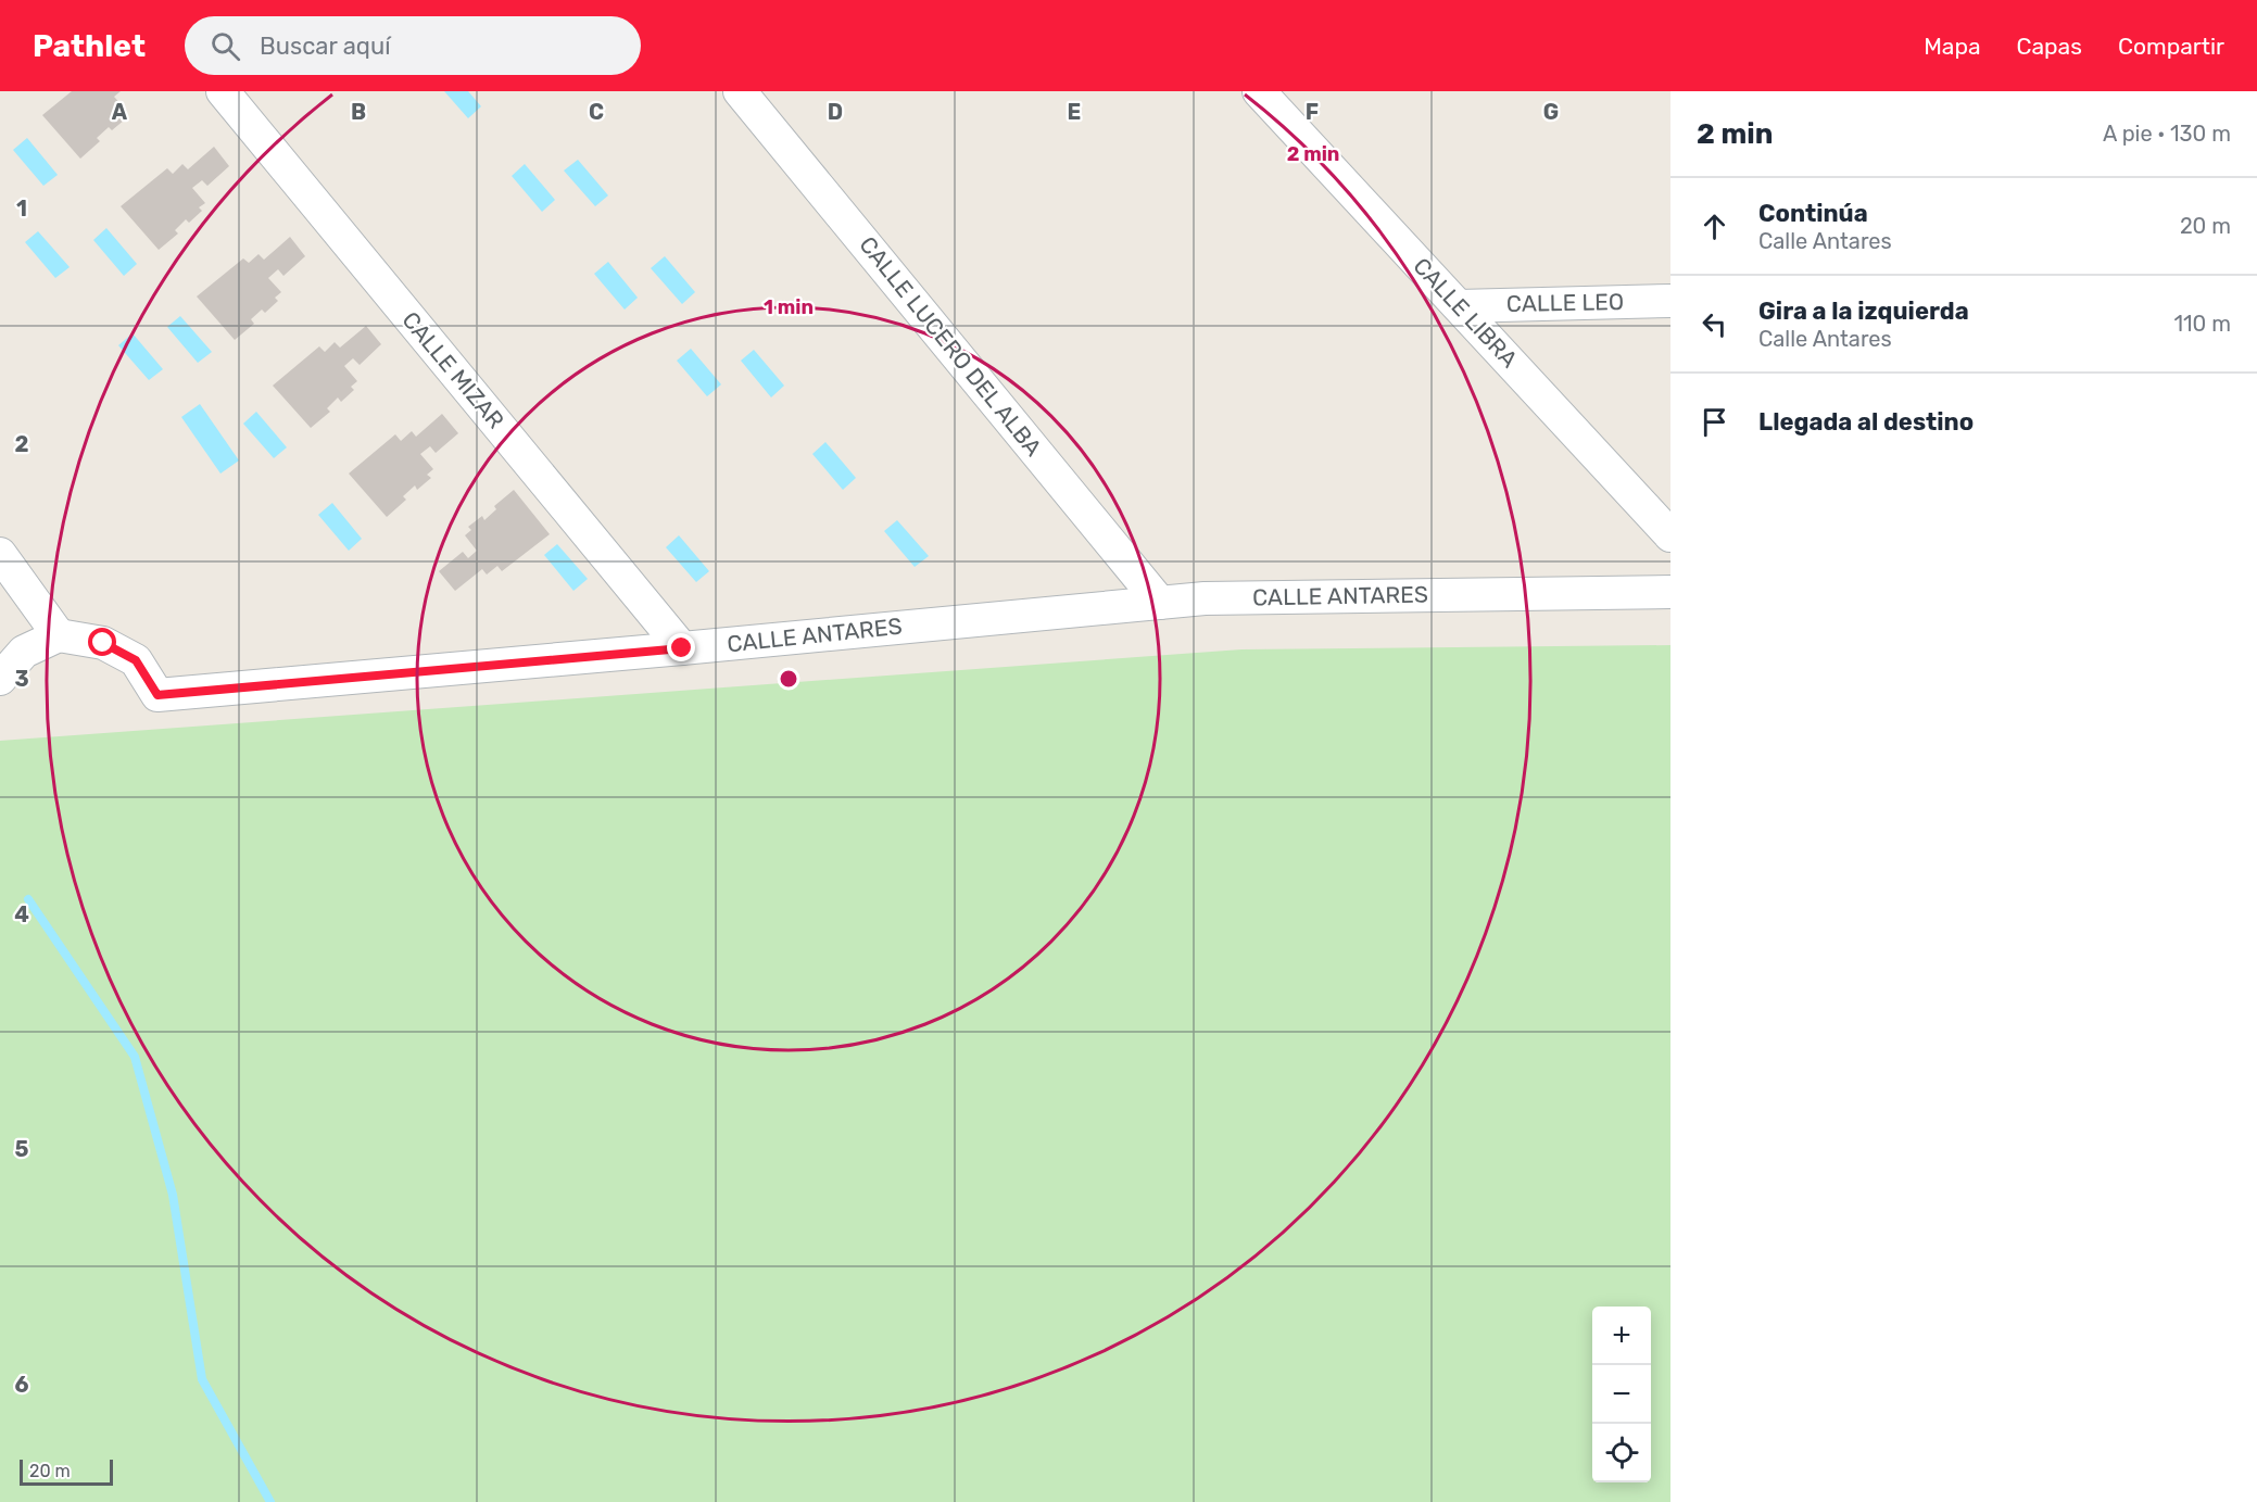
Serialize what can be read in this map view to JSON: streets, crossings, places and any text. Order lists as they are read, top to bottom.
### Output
{
  "streets": {
    "street": [
      "CALLE LEO",
      "CALLE LIBRA",
      "CALLE LUCERO DEL ALBA",
      "CALLE MIZAR",
      "CALLE ANTARES"
    ]
  },
  "crossings": [
    ["CALLE LEO", "CALLE LIBRA"],
    ["CALLE LUCERO DEL ALBA", "CALLE ANTARES"],
    ["CALLE MIZAR", "CALLE ANTARES"]
  ],
  "scale_bar": "20 m",
  "page": {
    "header": "Pathlet",
    "search": "Buscar aquí",
    "nav": ["Mapa", "Capas", "Compartir"],
    "heading": ["2 min", "A pie · 130 m"],
    "list": [
      ["Continúa", "Calle Antares", "20 m"],
      ["Gira a la izquierda", "Calle Antares", "110 m"],
      "Llegada al destino"
    ],
    "map_buttons": ["+", "−"],
    "scale": "20 m"
  },
  "grid": {
    "columns": [
      "A",
      "B",
      "C",
      "D",
      "E",
      "F",
      "G"
    ],
    "rows": [
      "1",
      "2",
      "3",
      "4",
      "5",
      "6"
    ]
  },
  "rings": ["2 min", "1 min"]
}
